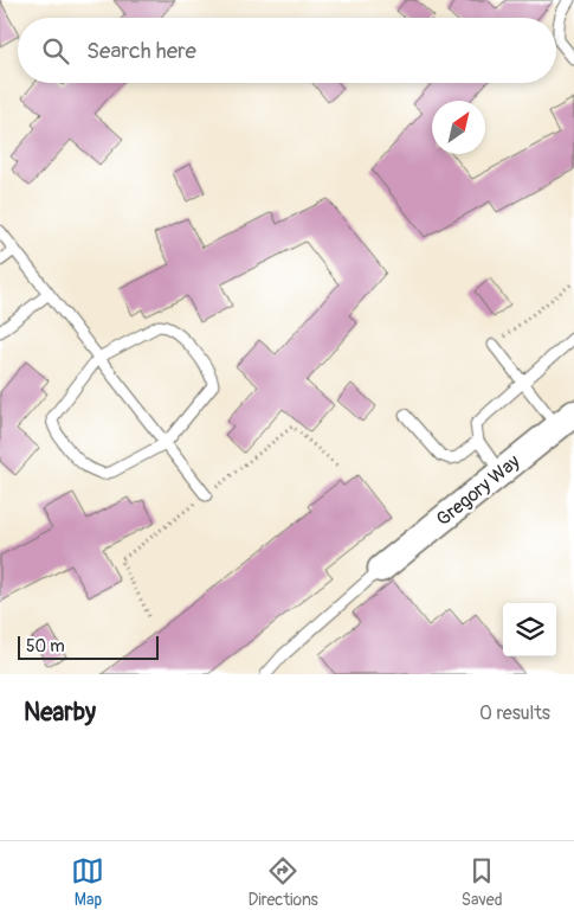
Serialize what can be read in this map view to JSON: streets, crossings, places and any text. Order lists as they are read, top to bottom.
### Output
{
  "streets": {
    "street": ["Gregory Way"]
  },
  "scale_bar": "50 m",
  "north": "top right",
  "page": {
    "search": "Search here",
    "scale": "50 m",
    "heading": ["Nearby", "0 results"],
    "nav": ["Map", "Directions", "Saved"]
  }
}
